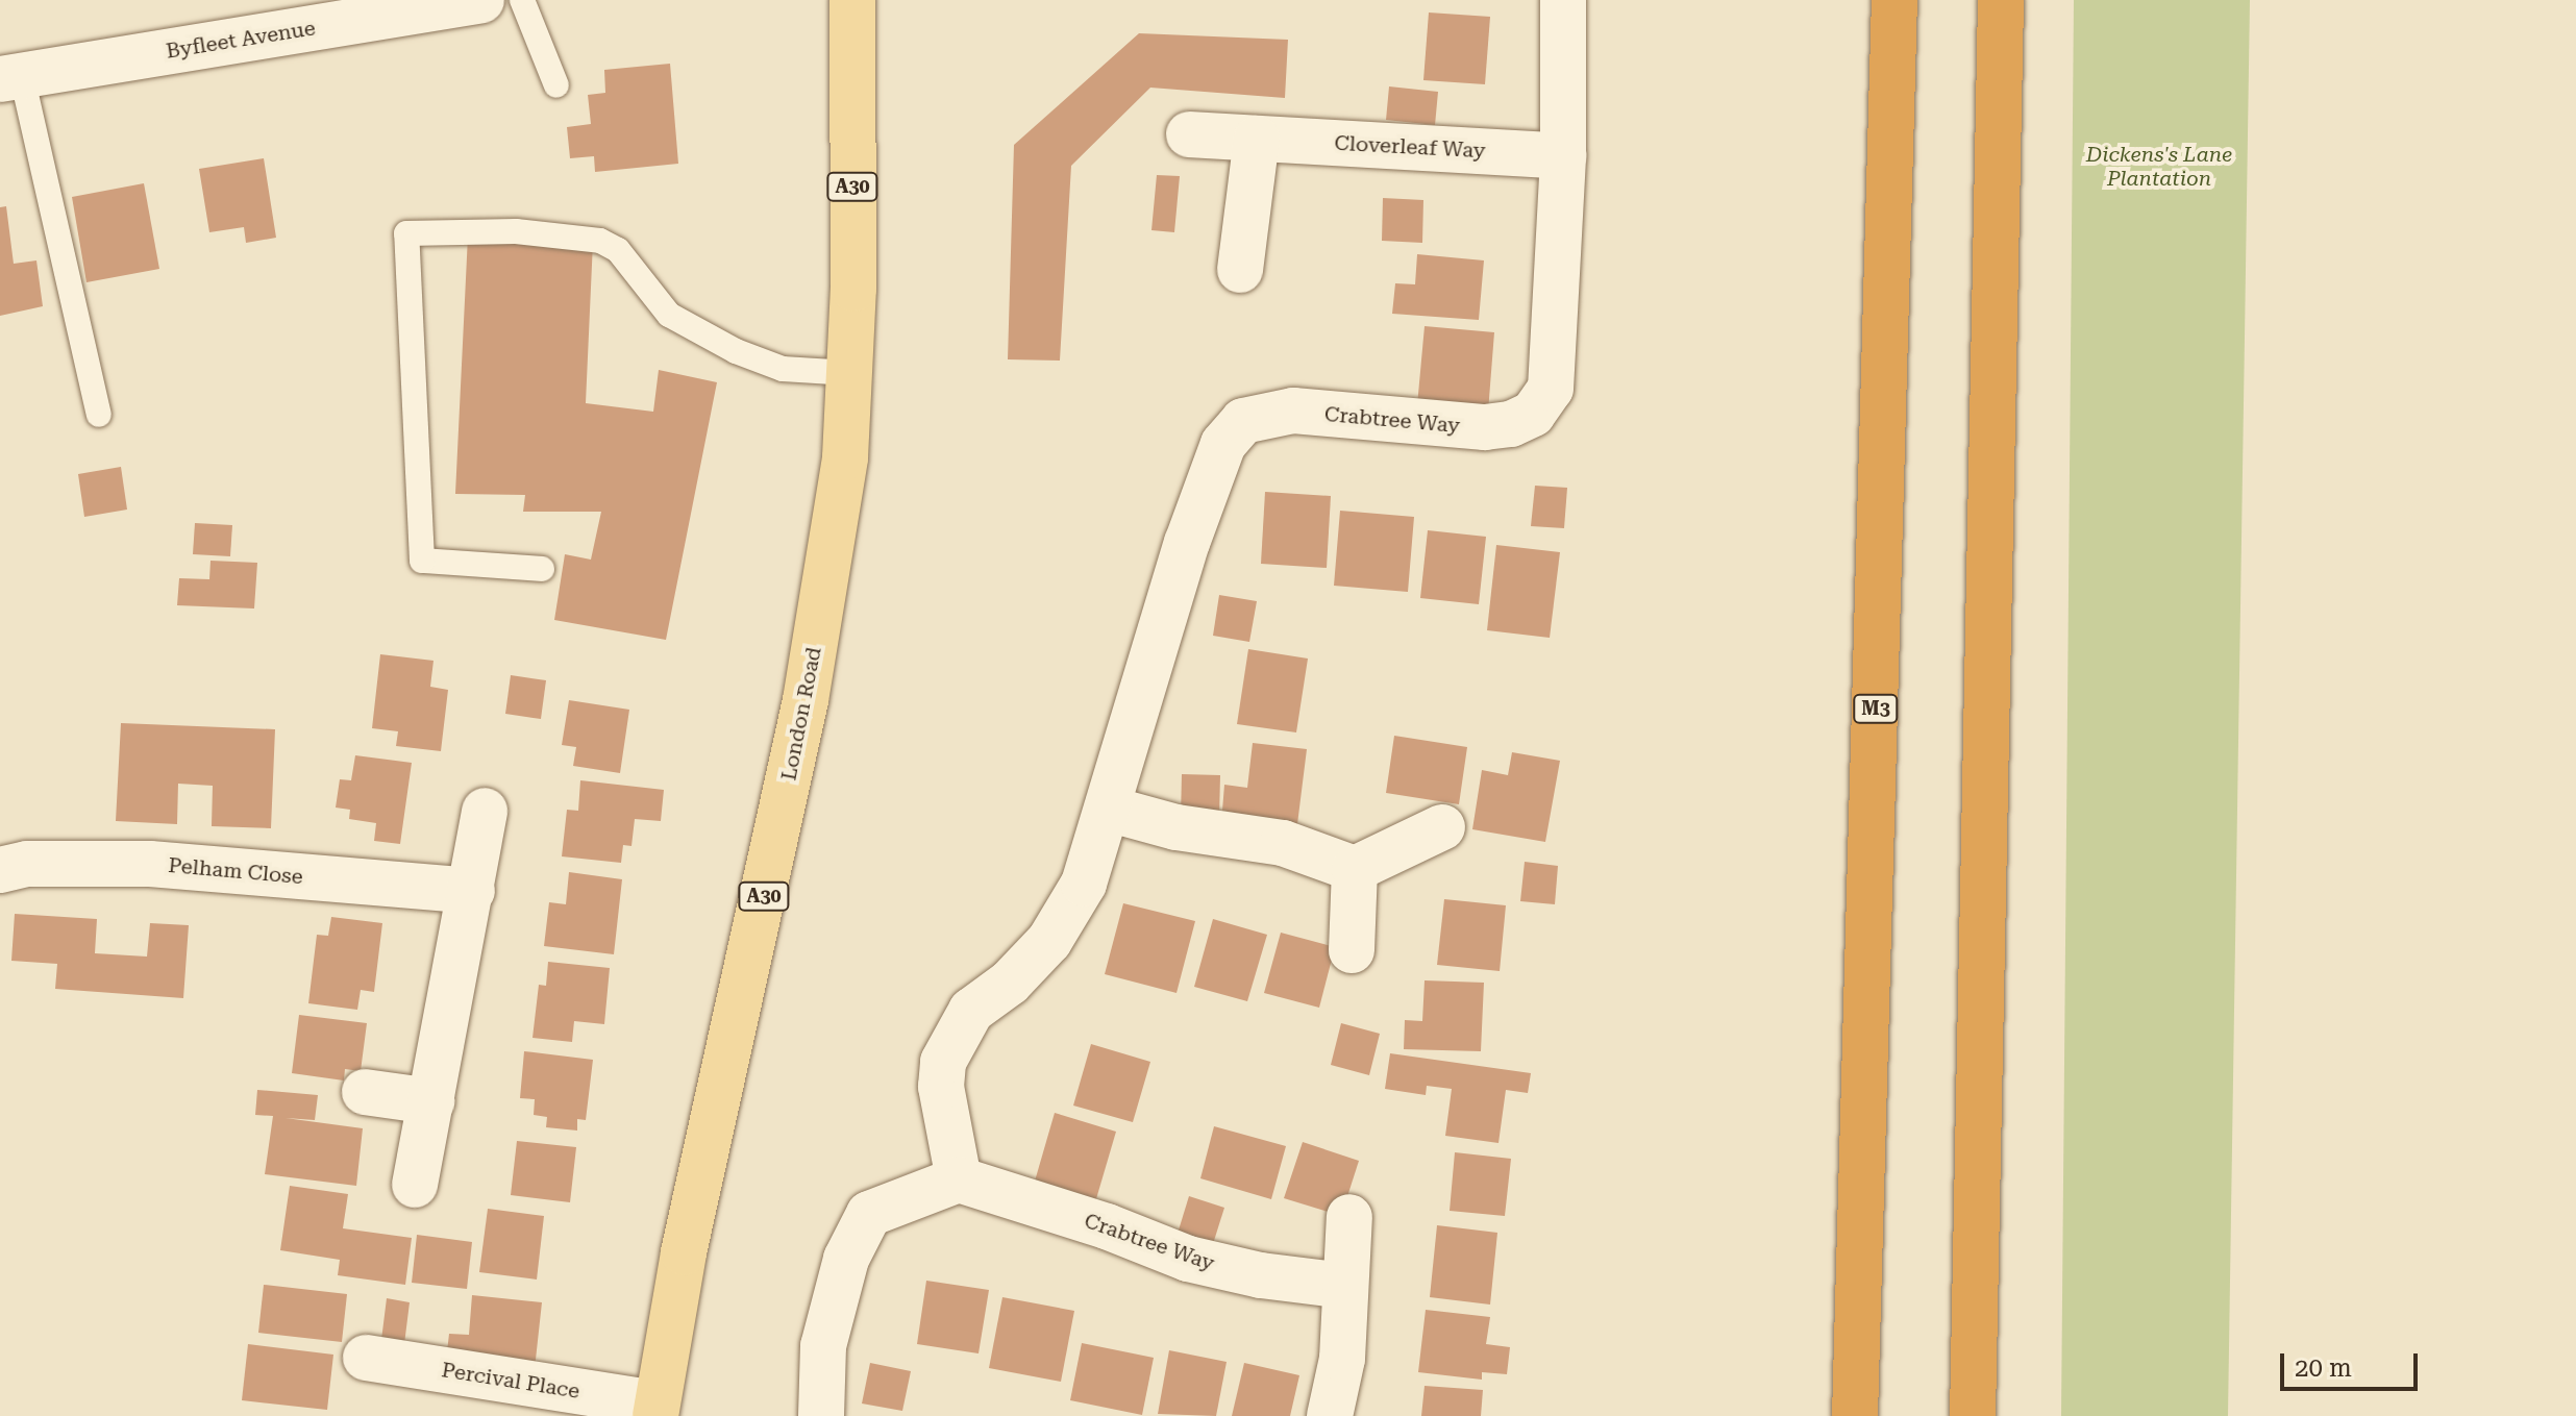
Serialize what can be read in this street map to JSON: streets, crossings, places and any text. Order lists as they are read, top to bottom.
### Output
{
  "streets": {
    "highway": ["M3"],
    "main road": ["A30", "London Road"],
    "street": [
      "Byfleet Avenue",
      "Cloverleaf Way",
      "Crabtree Way",
      "Pelham Close",
      "Percival Place"
    ]
  },
  "crossings": [
    ["Cloverleaf Way", "Crabtree Way"],
    ["London Road", "Percival Place"]
  ],
  "parks": ["Dickens's Lane Plantation"],
  "scale_bar": "20 m"
}
